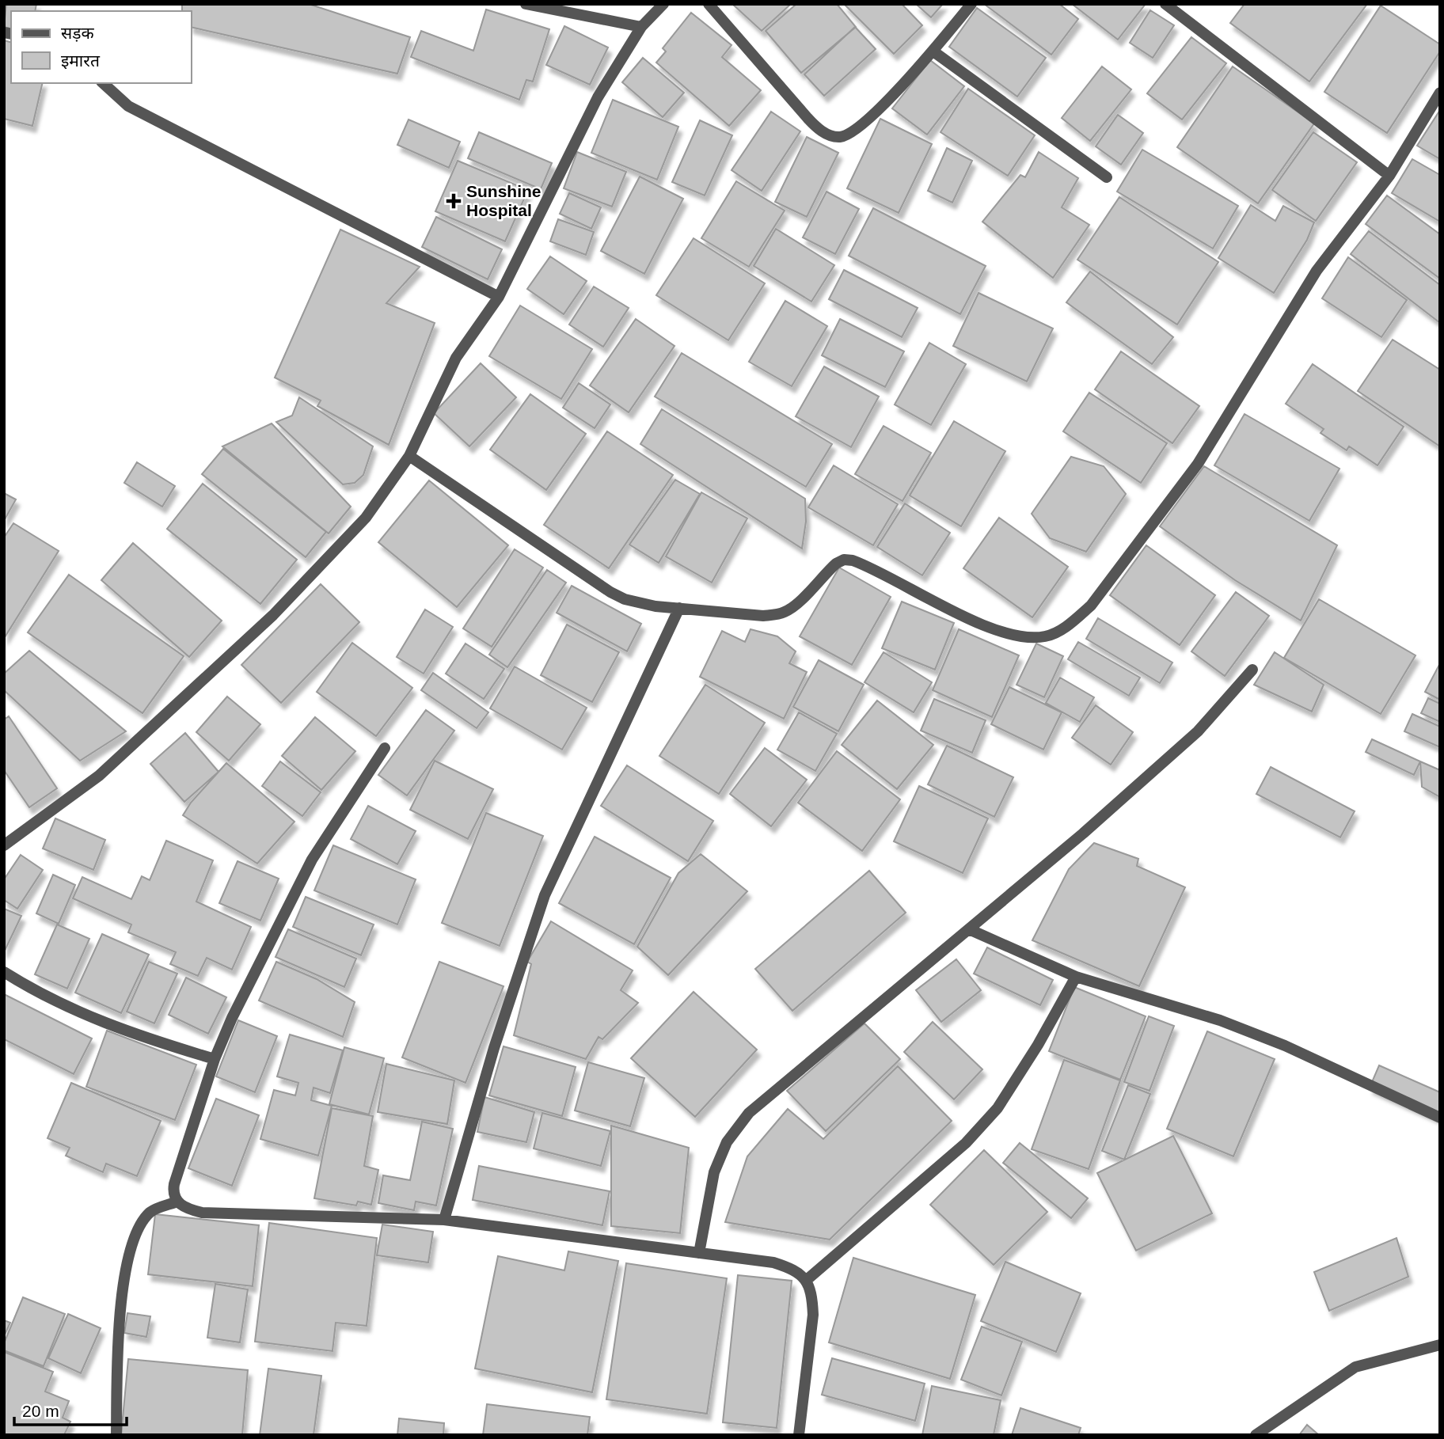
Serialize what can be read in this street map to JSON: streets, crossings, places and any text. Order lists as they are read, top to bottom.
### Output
{
  "places": {
    "health": ["Sunshine Hospital"]
  },
  "legend": ["सड़क", "इमारत"],
  "scale_bar": "20 m"
}
